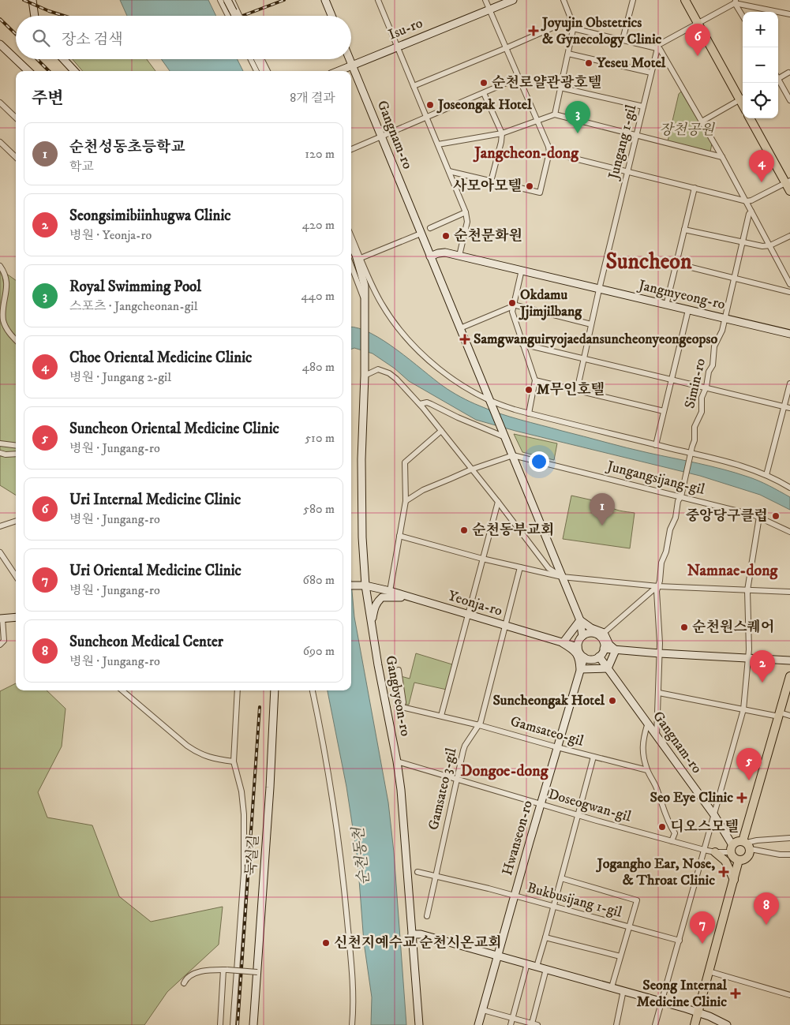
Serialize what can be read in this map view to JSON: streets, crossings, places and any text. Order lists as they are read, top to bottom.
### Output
{
  "streets": {
    "main road": [
      "Isu-ro",
      "Gangnam-ro",
      "Jangmyeong-ro",
      "Yeonja-ro",
      "Gangbyeon-ro",
      "Hwanseon-ro",
      "둑실길"
    ],
    "street": [
      "Jungang 1-gil",
      "Simin-ro",
      "Jungangsijang-gil",
      "Gamsateo-gil",
      "Gamsateo 3-gil",
      "Doseogwan-gil",
      "Bukbusijang 1-gil"
    ]
  },
  "crossings": [
    ["Isu-ro", "Gangnam-ro"],
    ["Gangnam-ro", "Jangmyeong-ro"],
    ["Gangnam-ro", "Simin-ro"],
    ["Gangnam-ro", "Yeonja-ro"],
    ["Gangnam-ro", "Doseogwan-gil"],
    ["Gangnam-ro", "Hwanseon-ro"],
    ["Jungang 1-gil", "Jangmyeong-ro"],
    ["Jangmyeong-ro", "Simin-ro"],
    ["Simin-ro", "Jungangsijang-gil"],
    ["Yeonja-ro", "Gangbyeon-ro"],
    ["Yeonja-ro", "Gamsateo 3-gil"],
    ["Yeonja-ro", "Hwanseon-ro"],
    ["Gangbyeon-ro", "Doseogwan-gil"],
    ["Gamsateo-gil", "Gamsateo 3-gil"],
    ["Gamsateo-gil", "Hwanseon-ro"],
    ["Gamsateo 3-gil", "Doseogwan-gil"],
    ["Gamsateo 3-gil", "Bukbusijang 1-gil"],
    ["Doseogwan-gil", "Hwanseon-ro"],
    ["Hwanseon-ro", "Bukbusijang 1-gil"]
  ],
  "districts": [
    "Jangcheon-dong",
    "Suncheon",
    "Namnae-dong",
    "Dongoe-dong"
  ],
  "water": ["순천동천"],
  "parks": ["장천공원"],
  "places": {
    "health": [
      "Joyujin Obstetrics & Gynecology Clinic",
      "Samgwanguiryojaedansuncheonyeongeopso",
      "Seo Eye Clinic",
      "Jogangho Ear, Nose, & Throat Clinic",
      "Seong Internal Medicine Clinic"
    ],
    "other": [
      "Yeseu Motel",
      "순천로얄관광호텔",
      "Joseongak Hotel",
      "사모아모텔",
      "순천문화원",
      "Okdamu Jjimjilbang",
      "M무인호텔",
      "중앙당구클럽",
      "순천동부교회",
      "순천원스퀘어",
      "Suncheongak Hotel",
      "디오스모텔",
      "신천지예수교 순천시온교회"
    ]
  },
  "page": {
    "map_buttons": ["+", "−"],
    "search": "장소 검색",
    "pins": [
      "6",
      "3",
      "4",
      "1",
      "2",
      "5",
      "8",
      "7"
    ],
    "heading": ["주변", "8개 결과"],
    "list": [
      {
        "mark": "1",
        "name": "순천성동초등학교",
        "note": "학교",
        "value": "120 m"
      },
      {
        "mark": "2",
        "name": "Seongsimibiinhugwa Clinic",
        "note": "병원 · Yeonja-ro",
        "value": "420 m"
      },
      {
        "mark": "3",
        "name": "Royal Swimming Pool",
        "note": "스포츠 · Jangcheonan-gil",
        "value": "440 m"
      },
      {
        "mark": "4",
        "name": "Choe Oriental Medicine Clinic",
        "note": "병원 · Jungang 2-gil",
        "value": "480 m"
      },
      {
        "mark": "5",
        "name": "Suncheon Oriental Medicine Clinic",
        "note": "병원 · Jungang-ro",
        "value": "510 m"
      },
      {
        "mark": "6",
        "name": "Uri Internal Medicine Clinic",
        "note": "병원 · Jungang-ro",
        "value": "580 m"
      },
      {
        "mark": "7",
        "name": "Uri Oriental Medicine Clinic",
        "note": "병원 · Jungang-ro",
        "value": "680 m"
      },
      {
        "mark": "8",
        "name": "Suncheon Medical Center",
        "note": "병원 · Jungang-ro",
        "value": "690 m"
      }
    ]
  }
}
